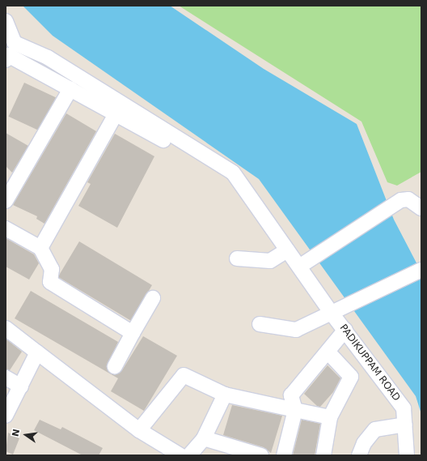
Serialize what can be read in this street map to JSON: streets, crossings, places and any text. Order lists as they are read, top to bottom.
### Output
{
  "streets": {
    "street": ["PADIKUPPAM ROAD"]
  },
  "north": "left"
}
